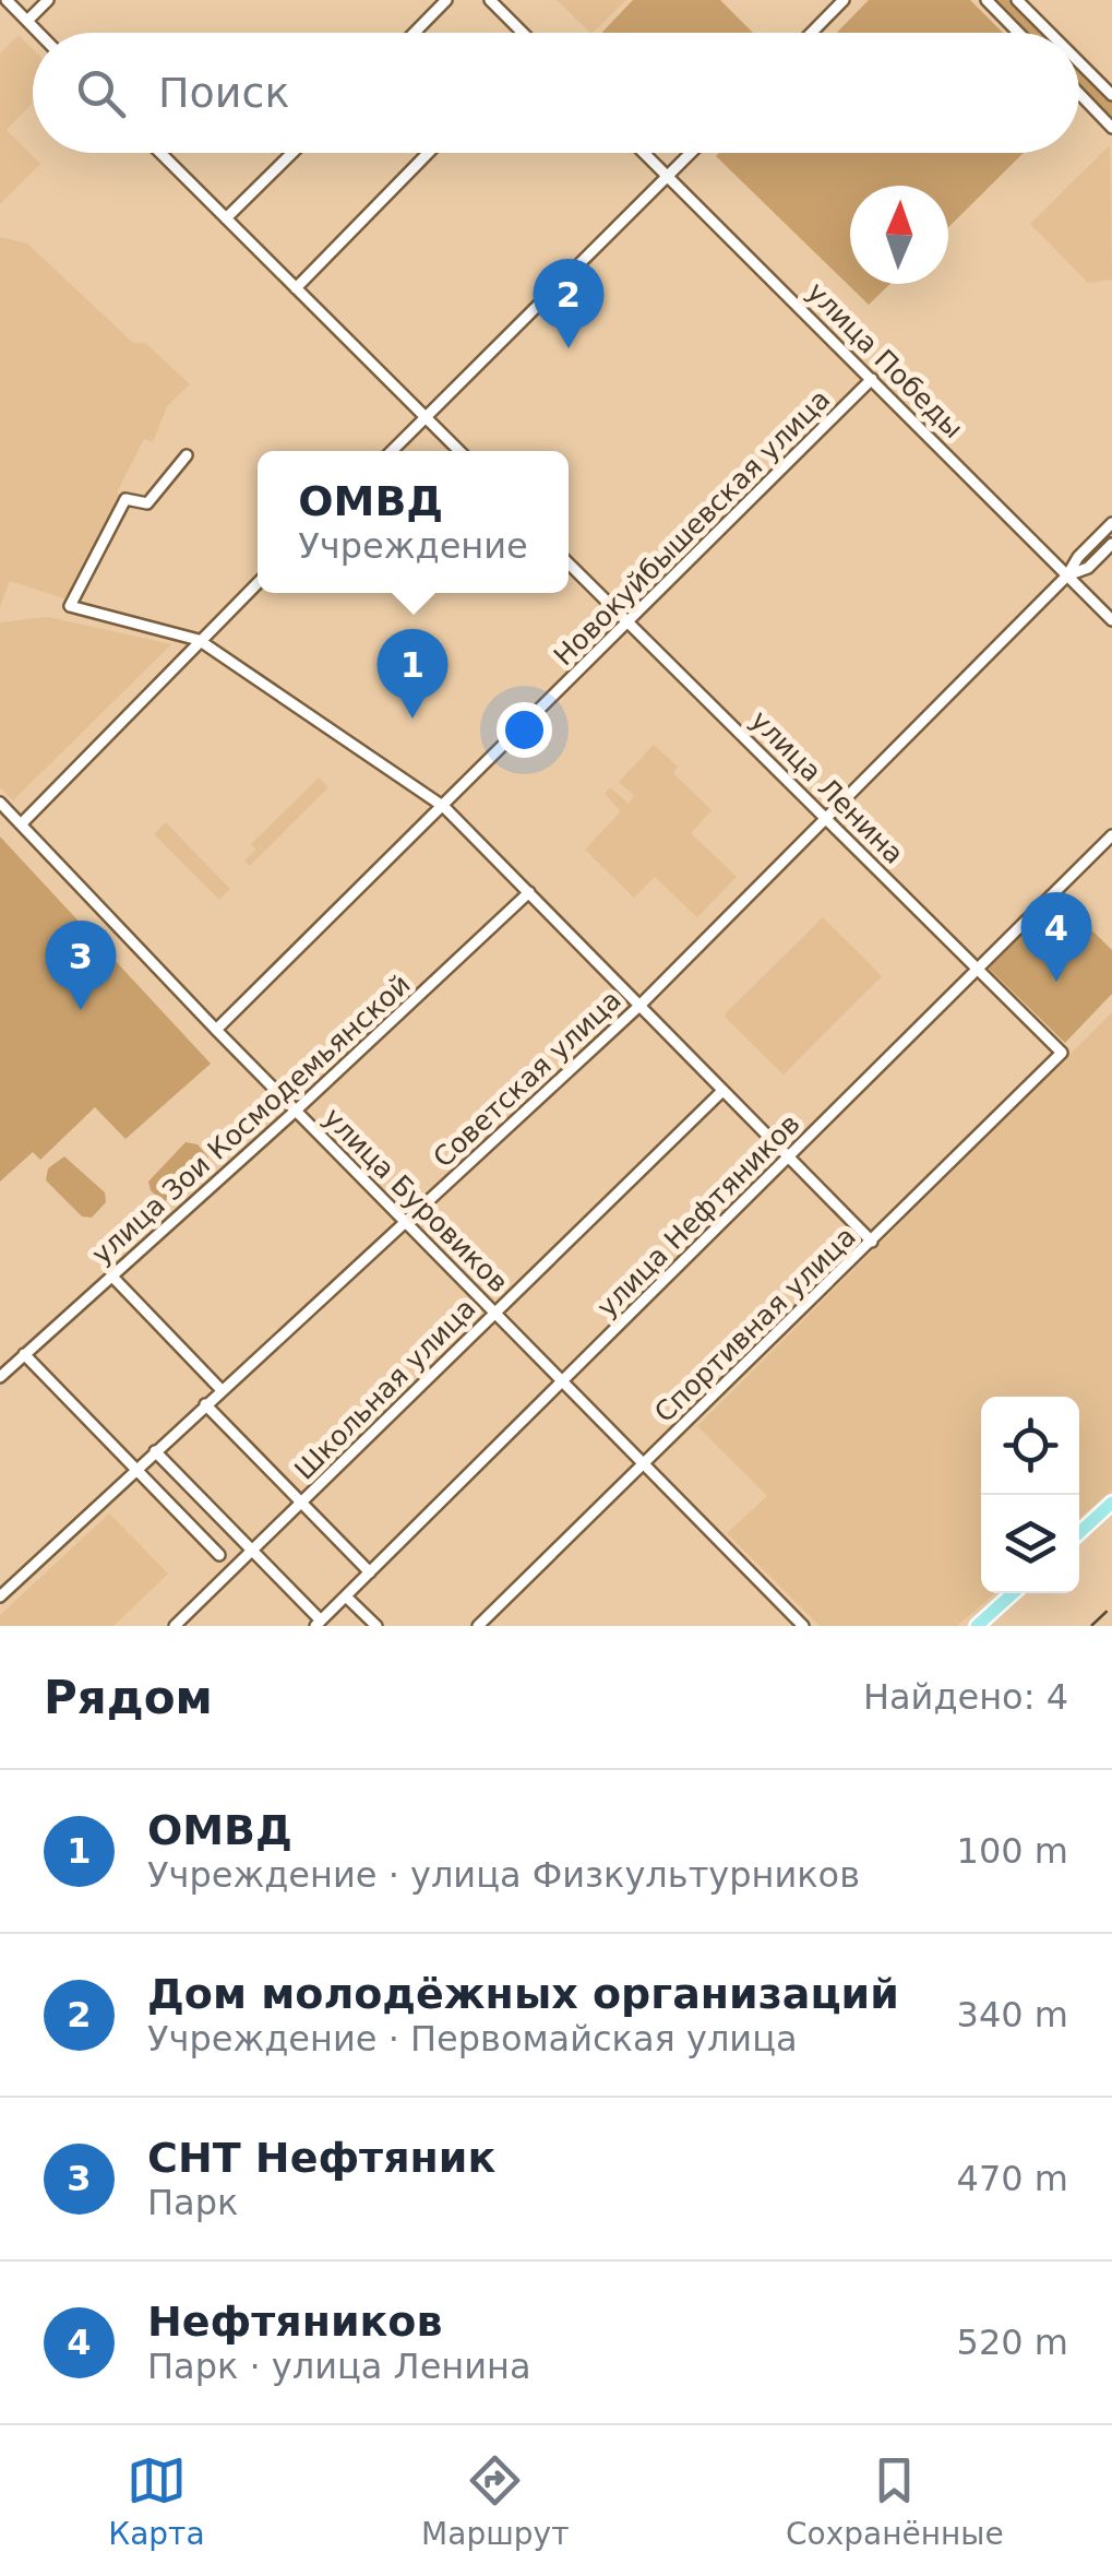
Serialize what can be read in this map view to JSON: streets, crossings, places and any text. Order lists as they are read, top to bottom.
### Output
{
  "streets": {
    "street": [
      "улица Победы",
      "Новокуйбышевская улица",
      "улица Ленина",
      "Советская улица",
      "улица Зои Космодемьянской",
      "улица Буровиков",
      "улица Нефтяников",
      "Спортивная улица",
      "Школьная улица"
    ]
  },
  "crossings": [
    ["улица Победы", "Новокуйбышевская улица"],
    ["улица Победы", "Советская улица"],
    ["Новокуйбышевская улица", "улица Ленина"],
    ["Новокуйбышевская улица", "улица Буровиков"],
    ["улица Ленина", "Советская улица"],
    ["улица Ленина", "улица Нефтяников"],
    ["улица Ленина", "Спортивная улица"],
    ["Советская улица", "улица Буровиков"],
    ["улица Зои Космодемьянской", "улица Буровиков"],
    ["улица Буровиков", "улица Нефтяников"],
    ["улица Буровиков", "Спортивная улица"],
    ["улица Буровиков", "Школьная улица"]
  ],
  "north": "top",
  "page": {
    "search": "Поиск",
    "pins": [
      "2",
      "1",
      "4",
      "3"
    ],
    "popup": ["ОМВД", "Учреждение"],
    "heading": ["Рядом", "Найдено: 4"],
    "list": [
      {
        "mark": "1",
        "name": "ОМВД",
        "note": "Учреждение · улица Физкультурников",
        "value": "100 m"
      },
      {
        "mark": "2",
        "name": "Дом молодёжных организаций",
        "note": "Учреждение · Первомайская улица",
        "value": "340 m"
      },
      {
        "mark": "3",
        "name": "СНТ Нефтяник",
        "note": "Парк",
        "value": "470 m"
      },
      {
        "mark": "4",
        "name": "Нефтяников",
        "note": "Парк · улица Ленина",
        "value": "520 m"
      }
    ],
    "nav": ["Карта", "Маршрут", "Сохранённые"]
  }
}
